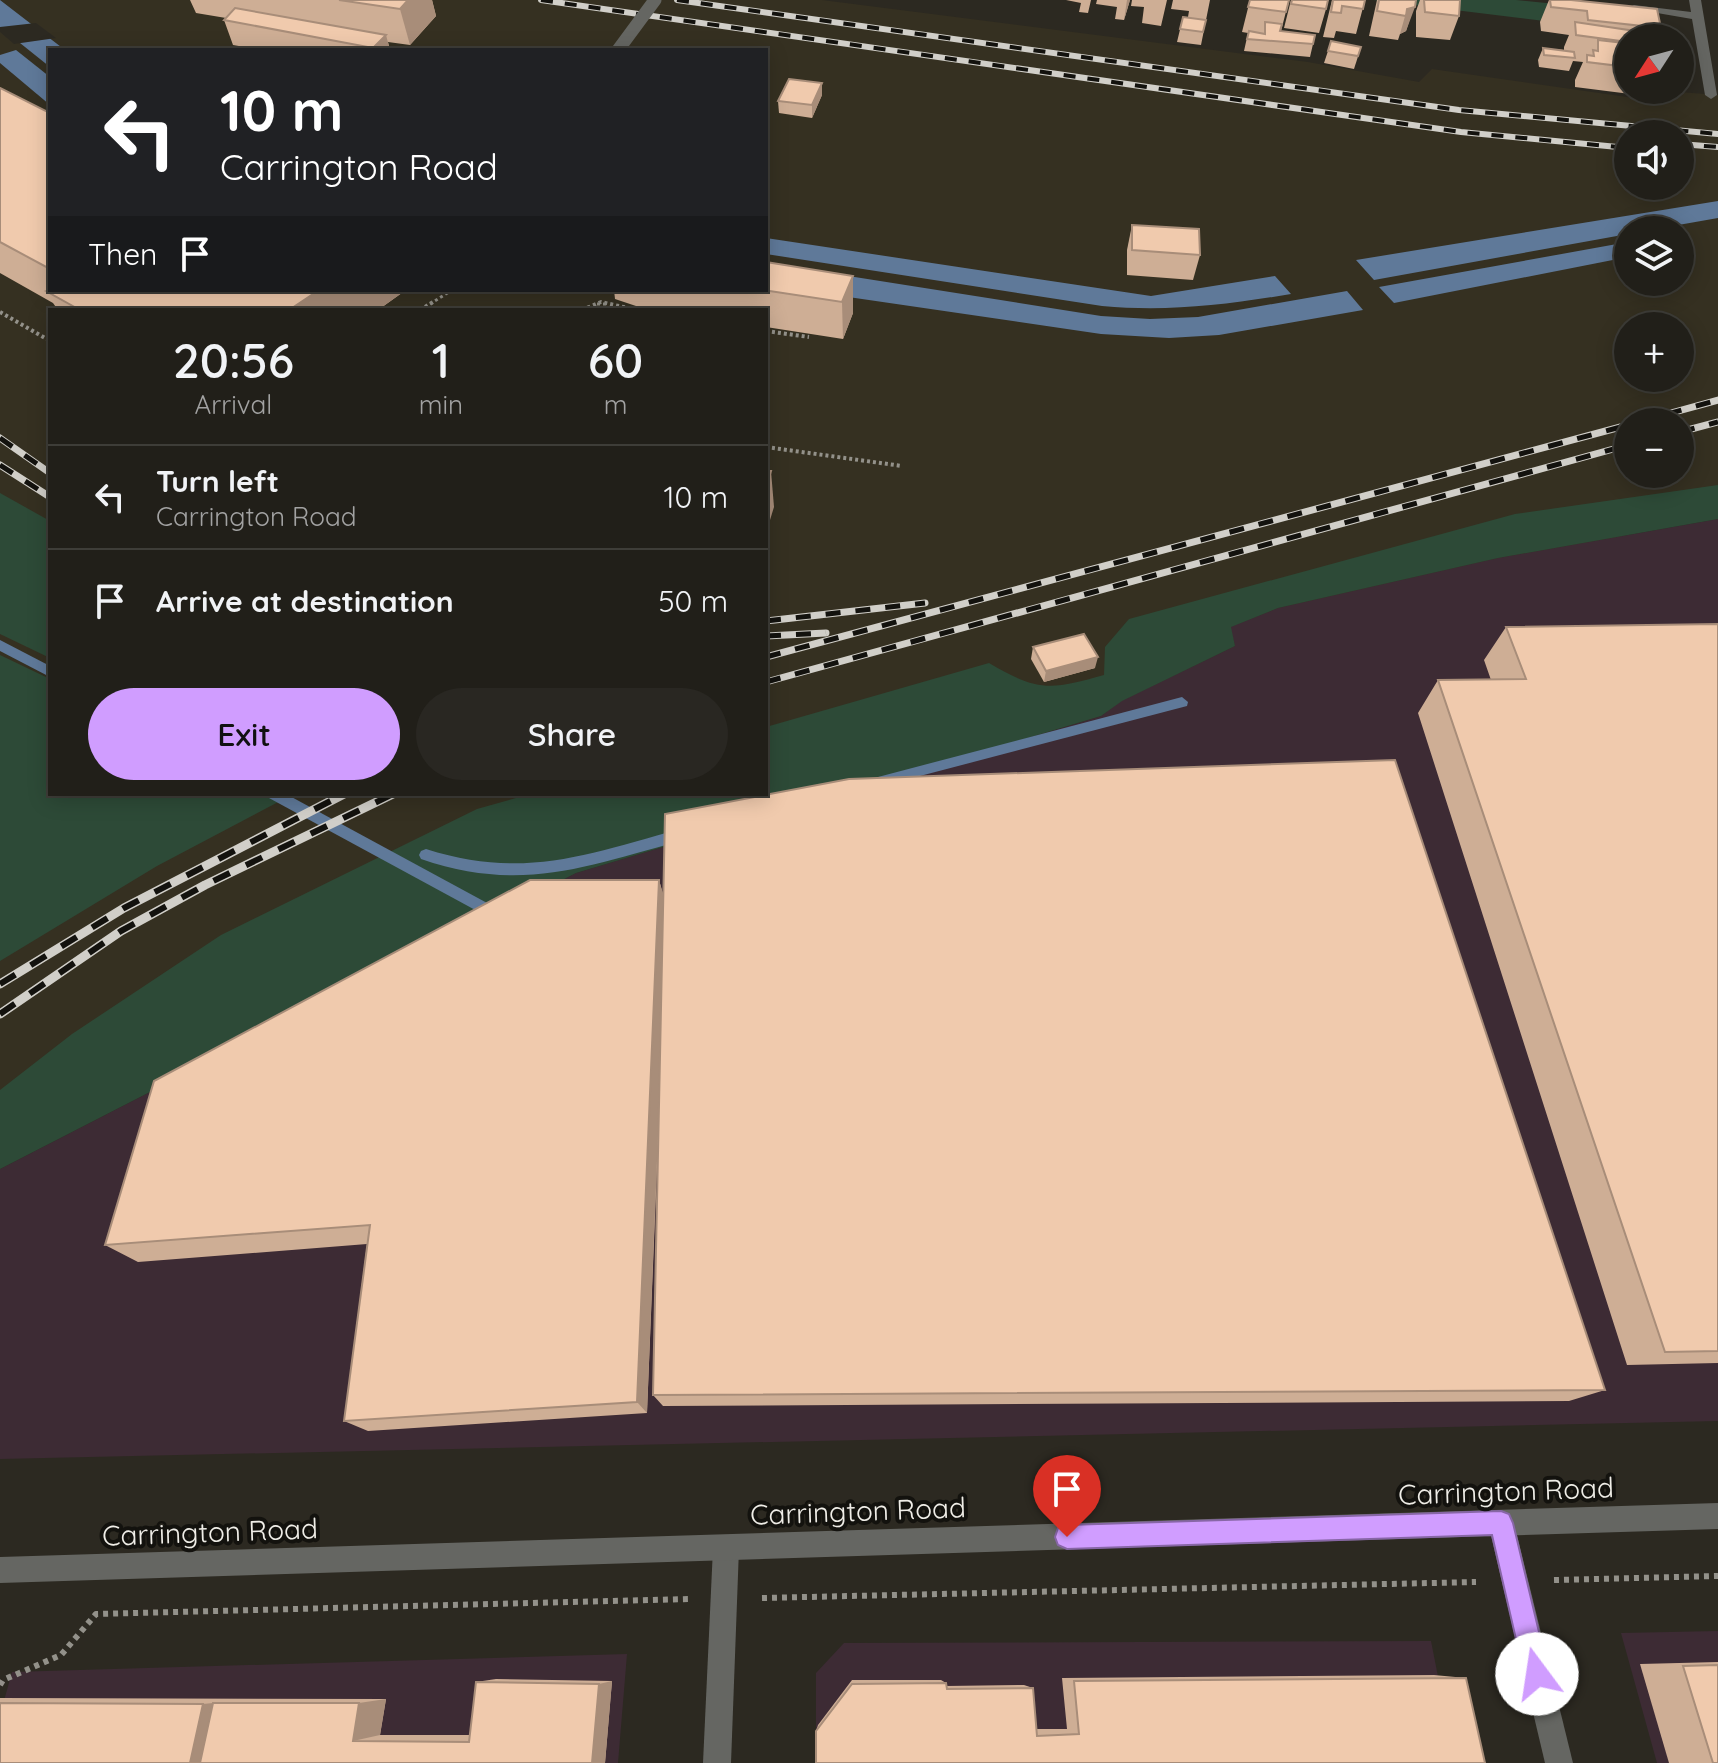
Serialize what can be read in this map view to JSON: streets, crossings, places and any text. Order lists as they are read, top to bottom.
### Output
{
  "streets": {
    "street": ["Carrington Road"]
  },
  "north": "bottom left",
  "page": {
    "map_buttons": ["+", "−"],
    "turn": ["10 m", "Carrington Road"],
    "then": "Then",
    "eta": [
      "20:56",
      "Arrival",
      "1",
      "min",
      "60",
      "m"
    ],
    "list": [
      {
        "name": "Turn left",
        "note": "Carrington Road",
        "value": "10 m"
      },
      {
        "name": "Arrive at destination",
        "value": "50 m"
      }
    ],
    "buttons": ["Exit", "Share"]
  }
}
